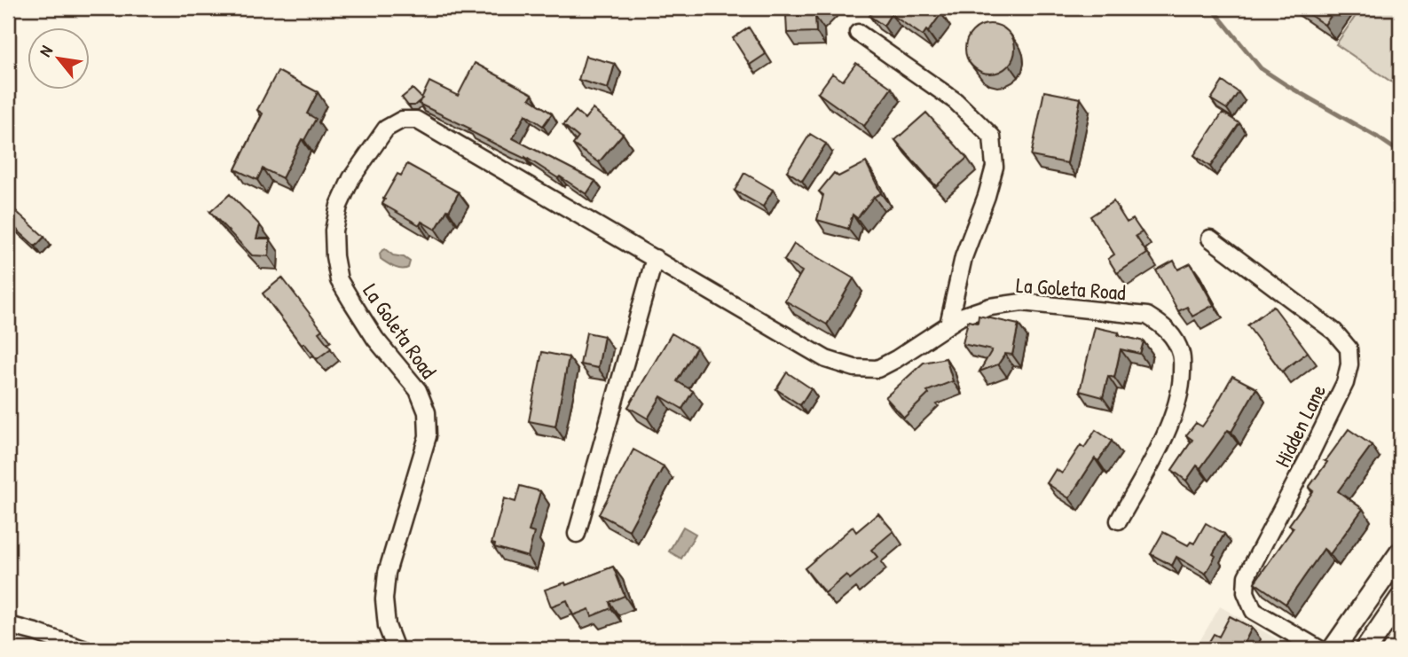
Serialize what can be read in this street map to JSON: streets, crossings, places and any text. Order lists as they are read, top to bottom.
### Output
{
  "streets": {
    "street": ["La Goleta Road", "Hidden Lane"]
  },
  "north": "top left"
}
